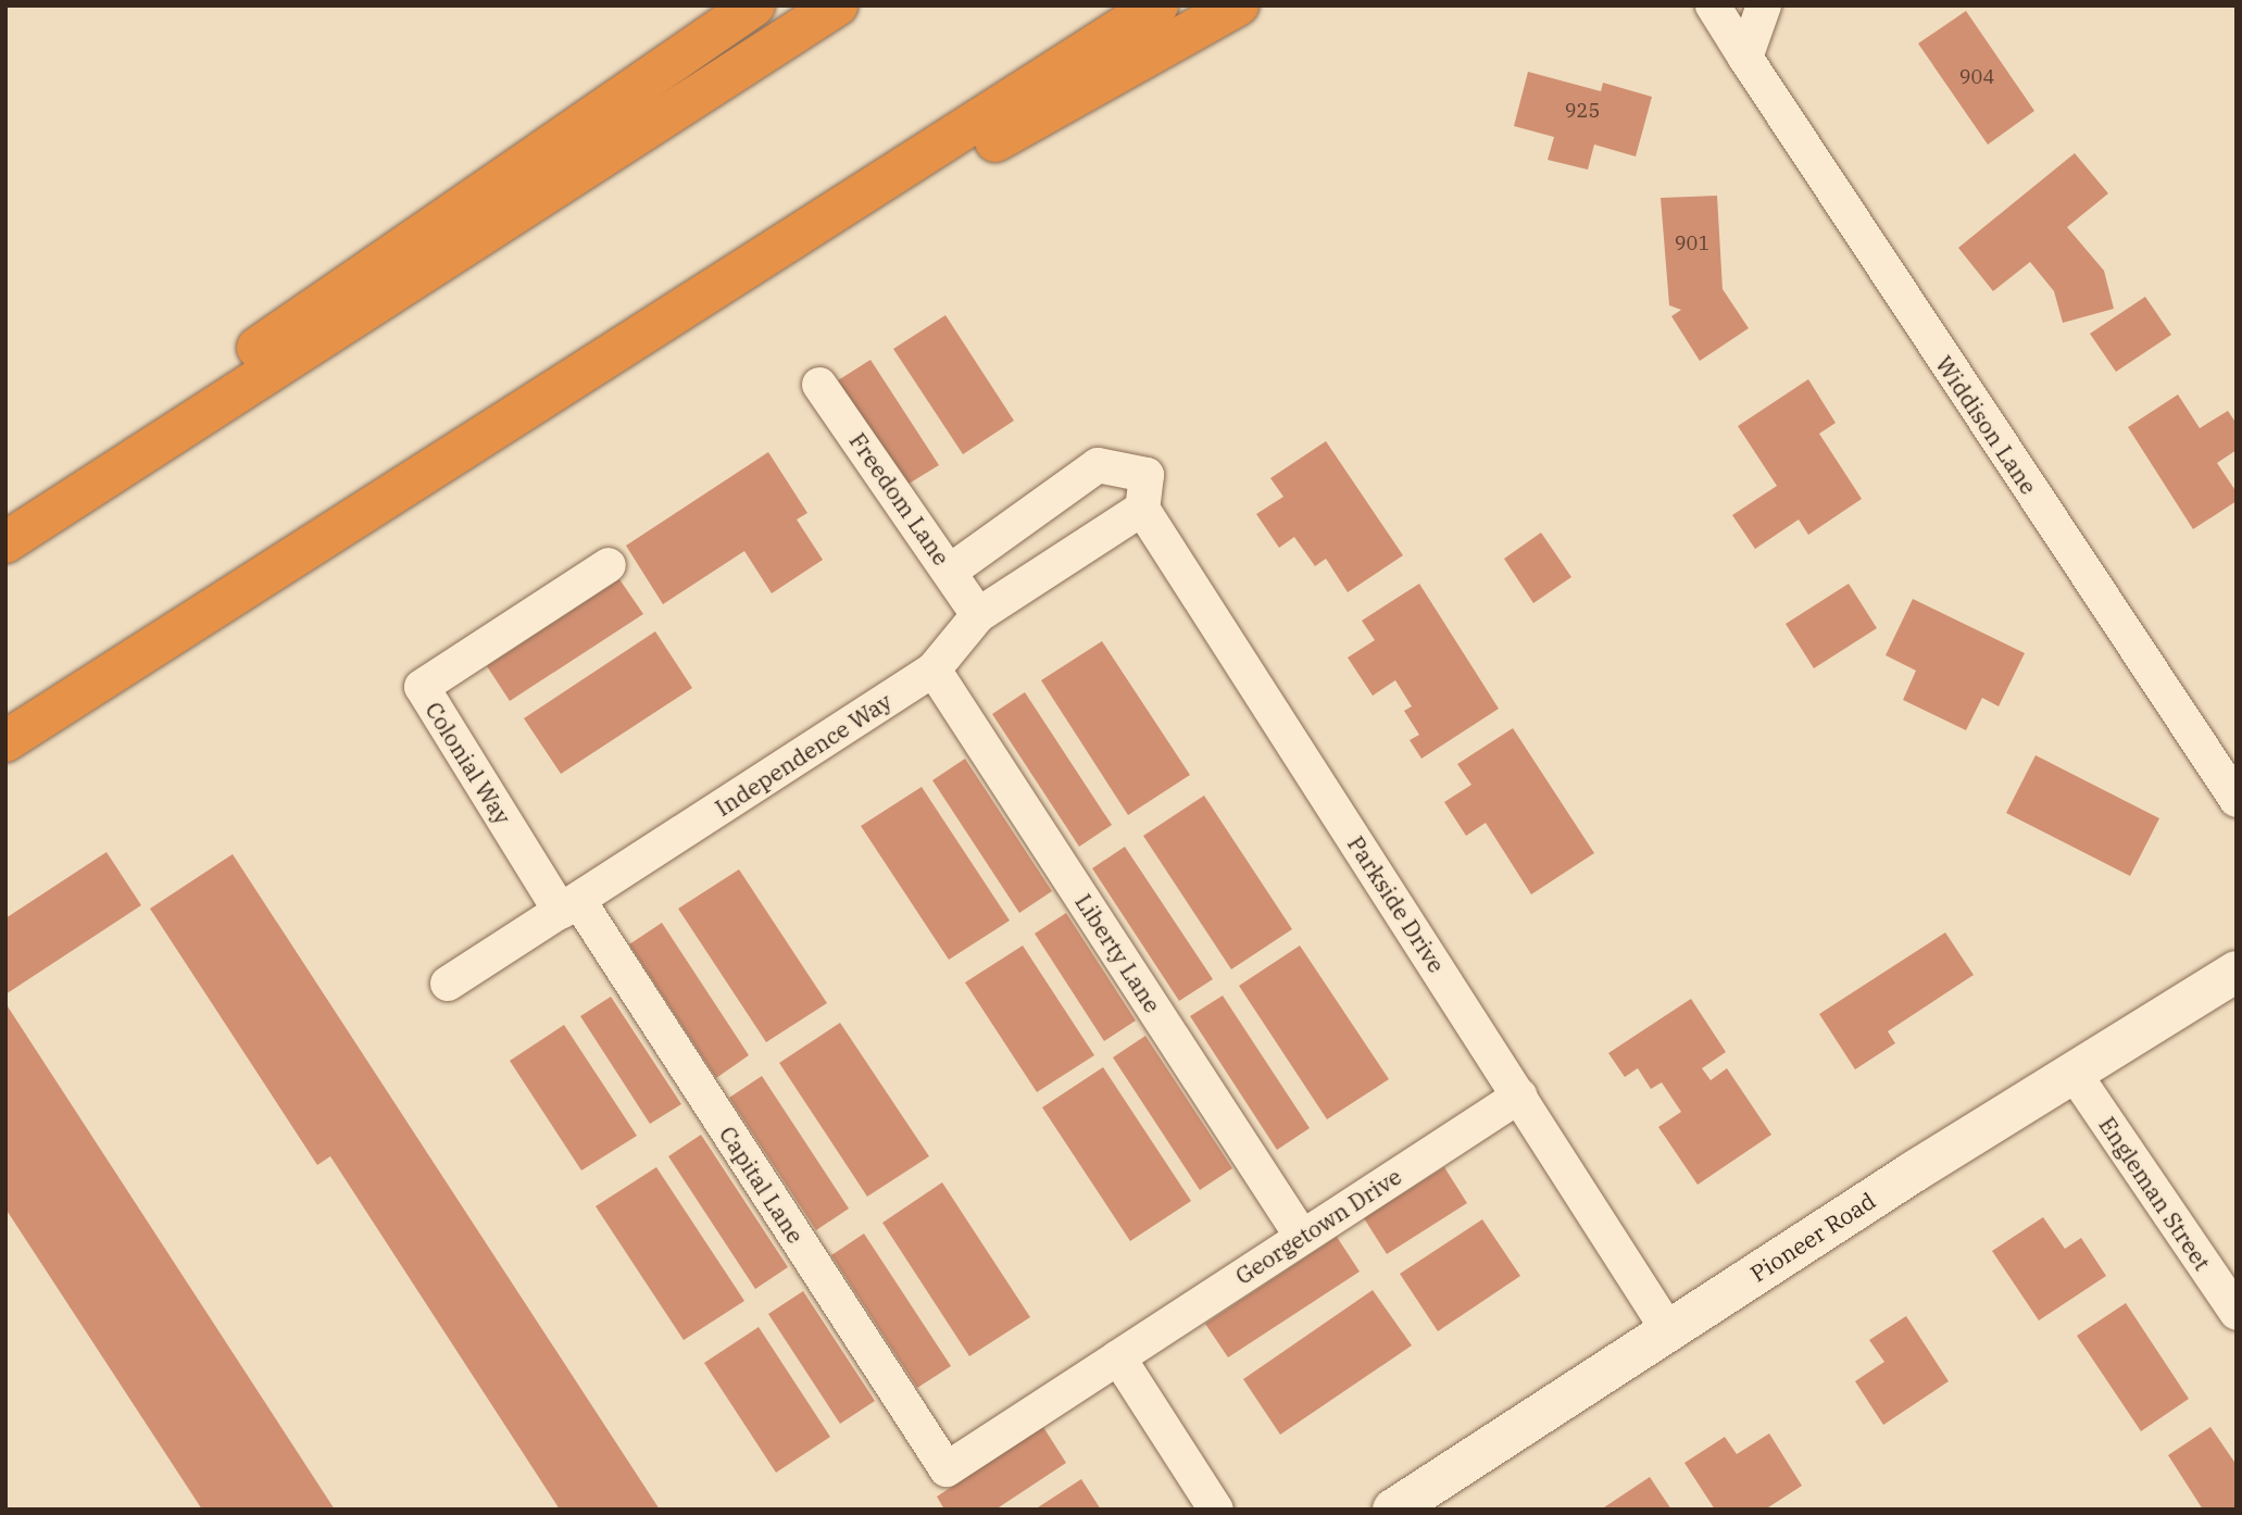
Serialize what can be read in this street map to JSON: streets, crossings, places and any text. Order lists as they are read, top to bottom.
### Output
{
  "streets": {
    "street": [
      "Widdison Lane",
      "Freedom Lane",
      "Independence Way",
      "Colonial Way",
      "Parkside Drive",
      "Liberty Lane",
      "Capital Lane",
      "Engleman Street",
      "Georgetown Drive",
      "Pioneer Road"
    ]
  },
  "crossings": [
    ["Freedom Lane", "Independence Way"],
    ["Independence Way", "Colonial Way"],
    ["Independence Way", "Parkside Drive"],
    ["Independence Way", "Liberty Lane"],
    ["Independence Way", "Capital Lane"],
    ["Colonial Way", "Capital Lane"],
    ["Parkside Drive", "Georgetown Drive"],
    ["Parkside Drive", "Pioneer Road"],
    ["Liberty Lane", "Georgetown Drive"],
    ["Capital Lane", "Georgetown Drive"],
    ["Engleman Street", "Pioneer Road"]
  ],
  "house_numbers": ["904", "925", "901"]
}
